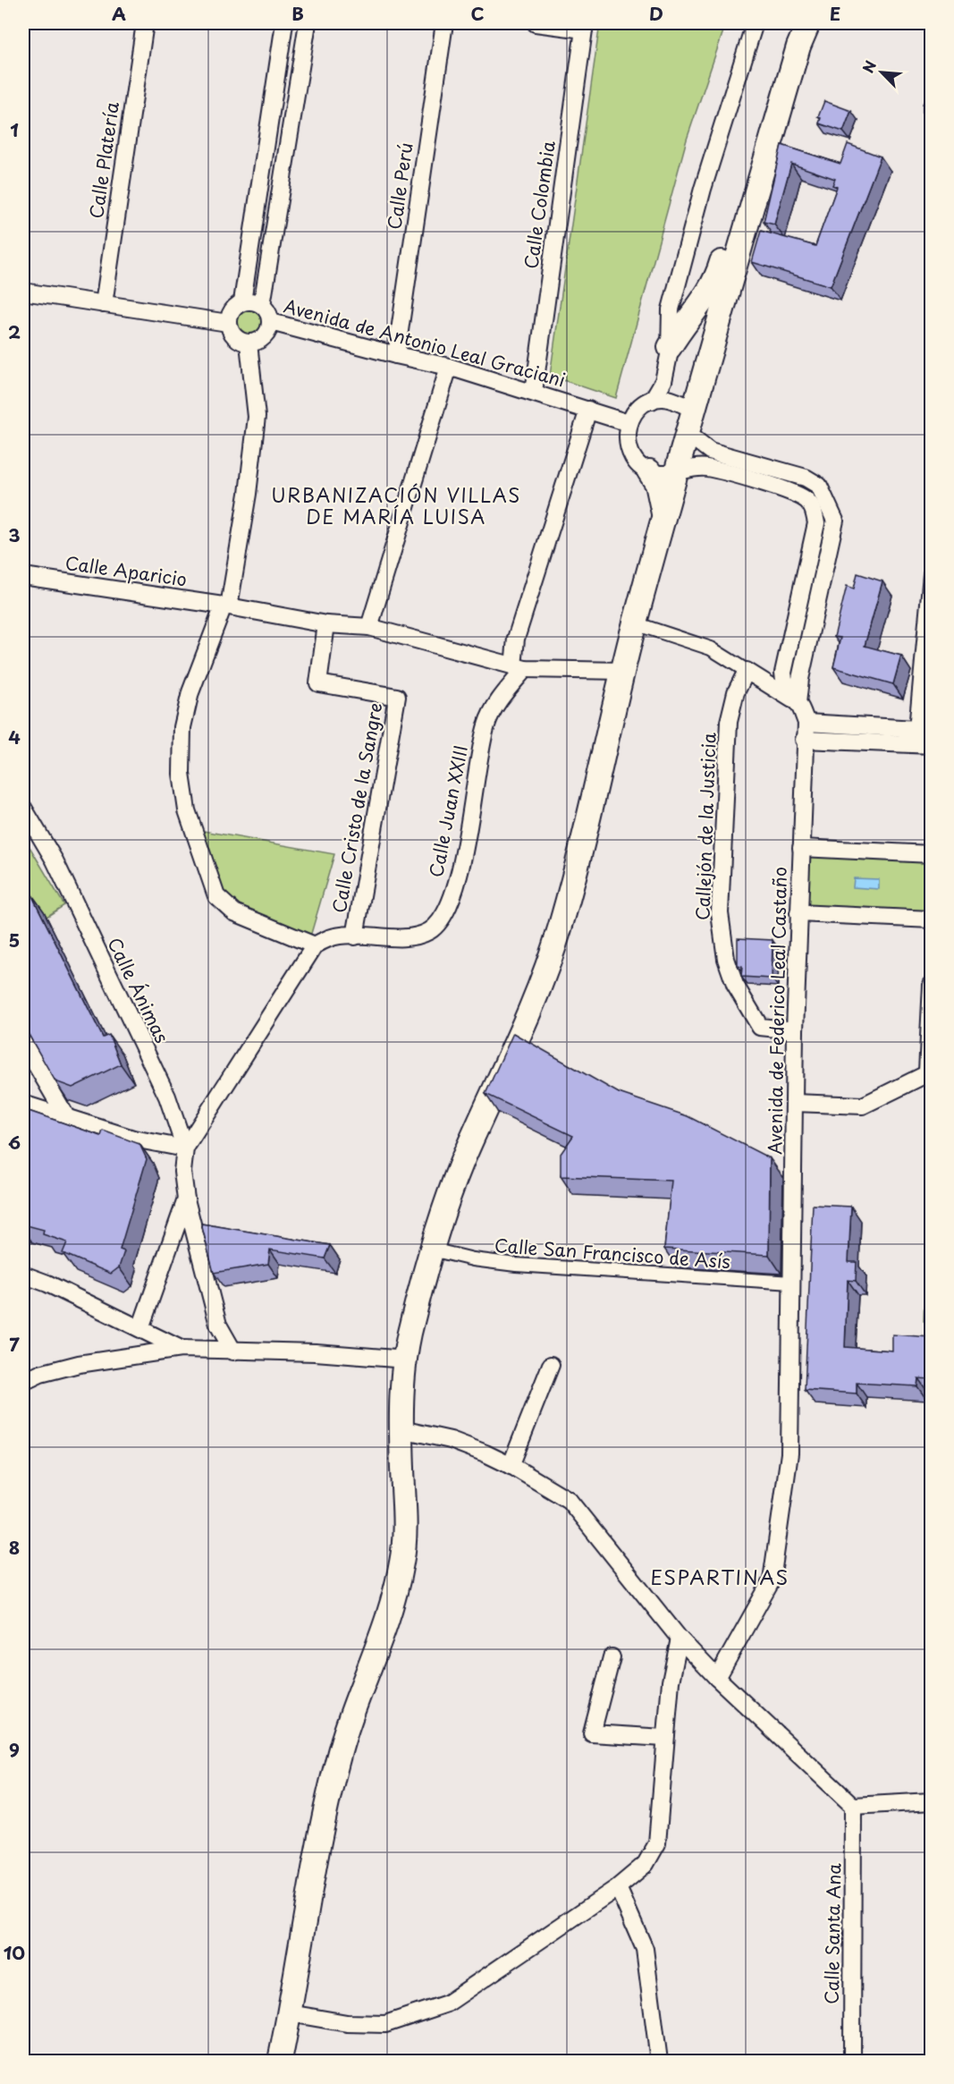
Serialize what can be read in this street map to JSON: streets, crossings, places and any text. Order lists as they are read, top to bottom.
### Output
{
  "streets": {
    "street": [
      "Calle Platería",
      "Calle Perú",
      "Calle Colombia",
      "Avenida de Antonio Leal Graciani",
      "Calle Aparicio",
      "Calle Cristo de la Sangre",
      "Calle Juan XXIII",
      "Callejón de la Justicia",
      "Calle Ánimas",
      "Avenida de Federico Leal Castaño",
      "Calle San Francisco de Asís",
      "Calle Santa Ana"
    ]
  },
  "crossings": [
    ["Calle Perú", "Avenida de Antonio Leal Graciani"],
    ["Calle Colombia", "Avenida de Antonio Leal Graciani"],
    ["Calle Aparicio", "Calle Cristo de la Sangre"],
    ["Calle Aparicio", "Calle Juan XXIII"],
    ["Calle Cristo de la Sangre", "Calle Juan XXIII"],
    ["Callejón de la Justicia", "Avenida de Federico Leal Castaño"],
    ["Avenida de Federico Leal Castaño", "Calle San Francisco de Asís"]
  ],
  "districts": ["URBANIZACIÓN VILLAS DE MARÍA LUISA", "ESPARTINAS"],
  "north": "top left",
  "grid": {
    "columns": [
      "A",
      "B",
      "C",
      "D",
      "E"
    ],
    "rows": [
      "1",
      "2",
      "3",
      "4",
      "5",
      "6",
      "7",
      "8",
      "9",
      "10"
    ]
  }
}
